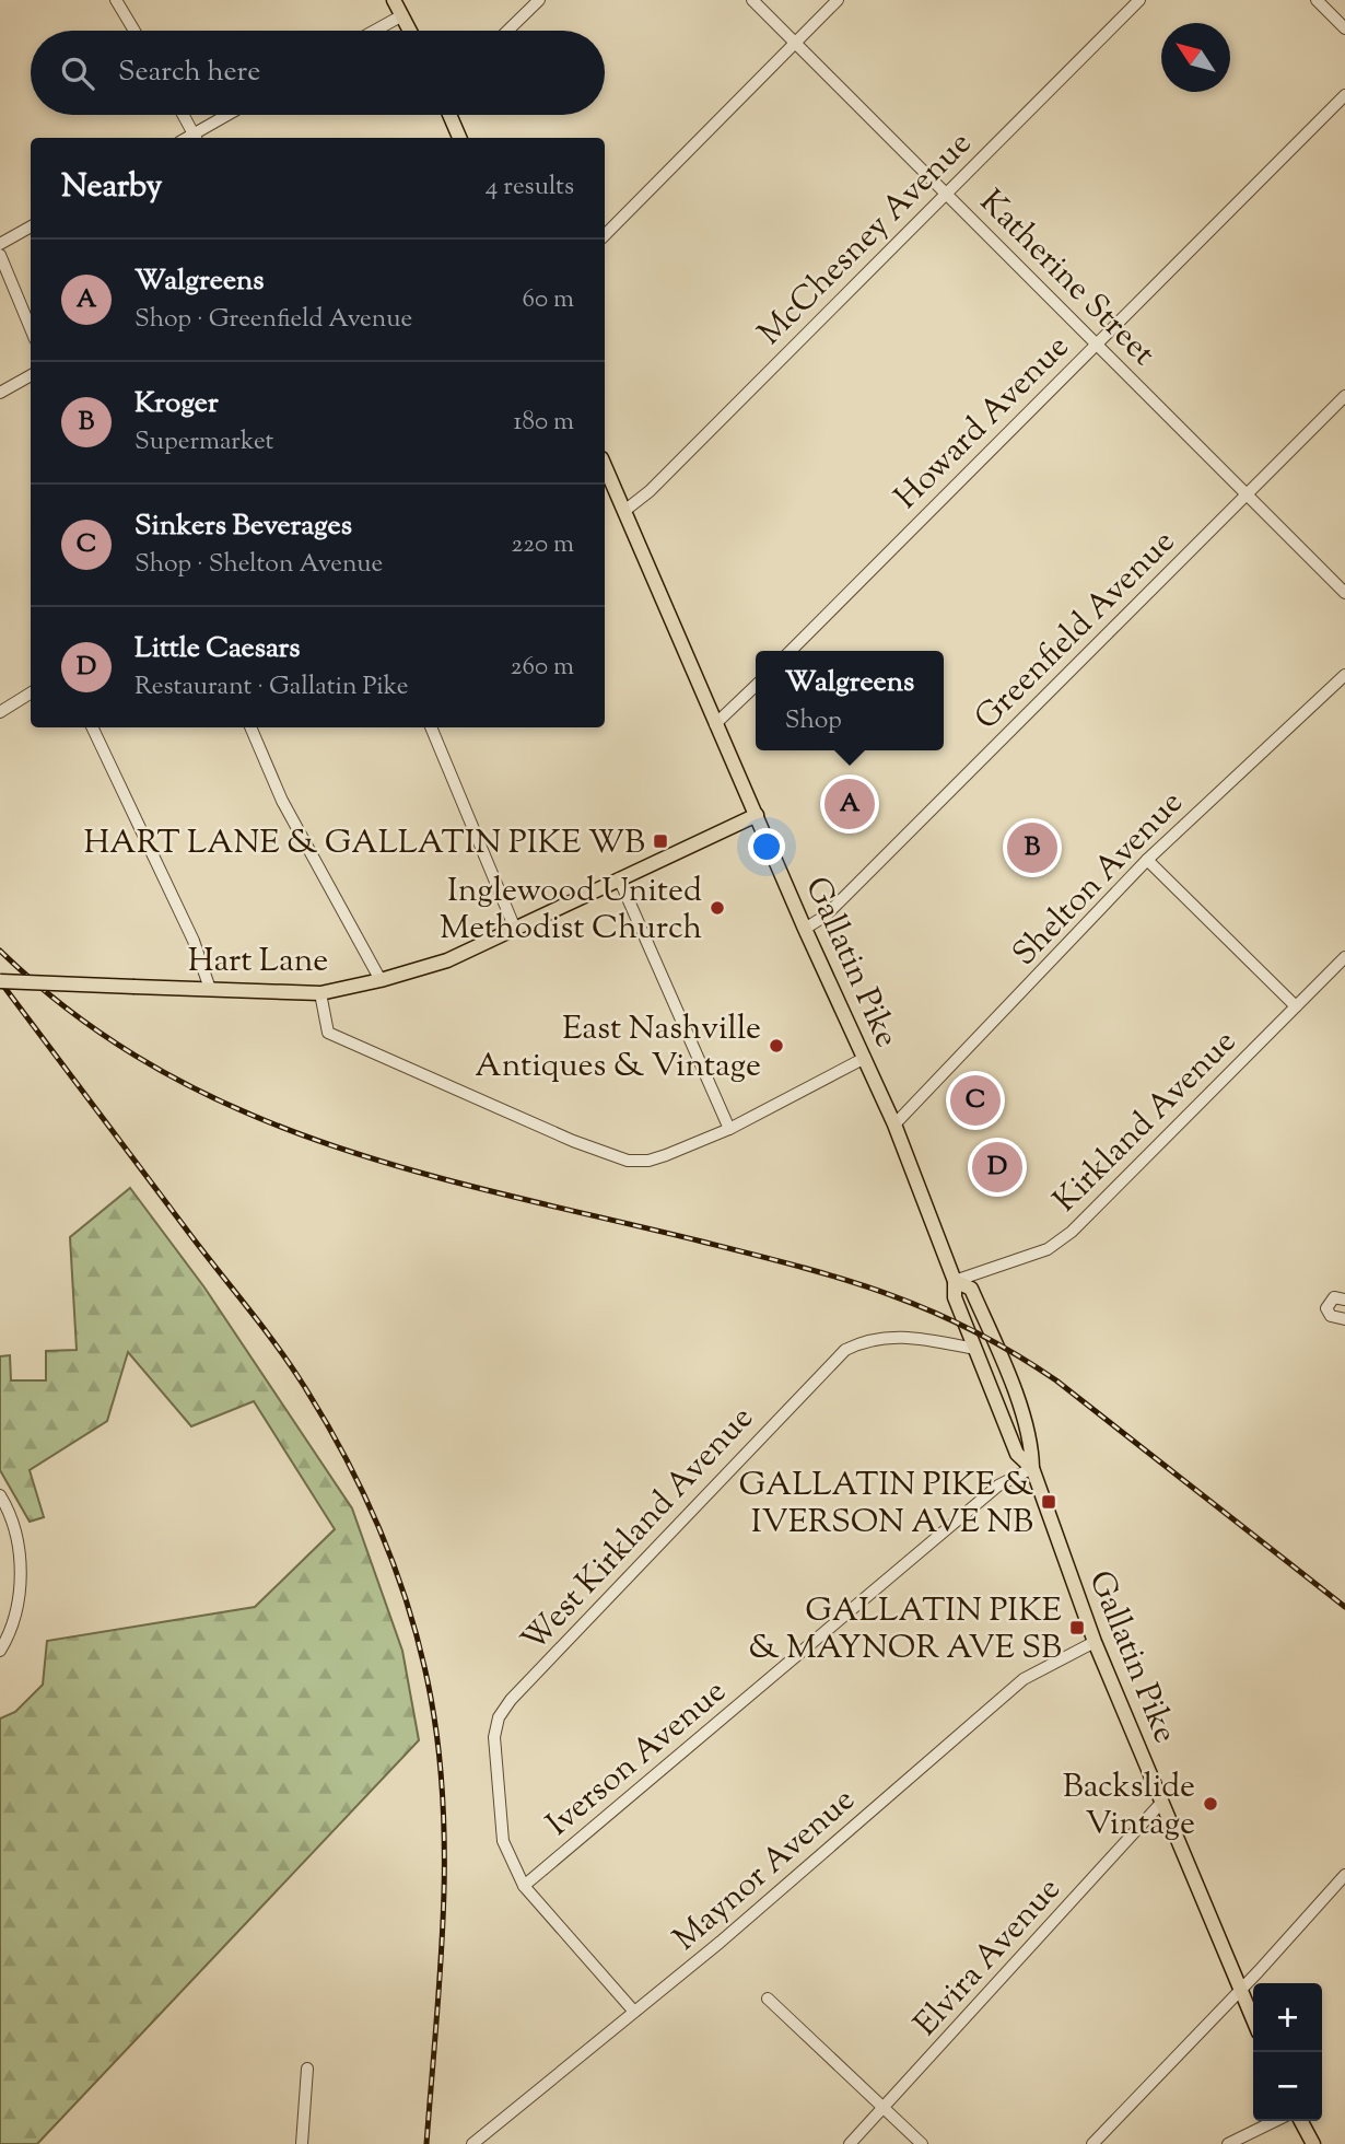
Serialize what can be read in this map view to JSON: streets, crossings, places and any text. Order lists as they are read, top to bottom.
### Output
{
  "streets": {
    "main road": ["Hart Lane", "Gallatin Pike"],
    "street": [
      "McChesney Avenue",
      "Katherine Street",
      "Howard Avenue",
      "Greenfield Avenue",
      "Shelton Avenue",
      "Kirkland Avenue",
      "West Kirkland Avenue",
      "Iverson Avenue",
      "Maynor Avenue",
      "Elvira Avenue"
    ]
  },
  "crossings": [
    ["McChesney Avenue", "Katherine Street"],
    ["McChesney Avenue", "Gallatin Pike"],
    ["Katherine Street", "Howard Avenue"],
    ["Katherine Street", "Greenfield Avenue"],
    ["Greenfield Avenue", "Gallatin Pike"],
    ["Shelton Avenue", "Gallatin Pike"],
    ["Hart Lane", "Gallatin Pike"],
    ["Gallatin Pike", "Kirkland Avenue"],
    ["Gallatin Pike", "West Kirkland Avenue"],
    ["Gallatin Pike", "Iverson Avenue"],
    ["Gallatin Pike", "Maynor Avenue"],
    ["Gallatin Pike", "Elvira Avenue"],
    ["West Kirkland Avenue", "Iverson Avenue"],
    ["West Kirkland Avenue", "Maynor Avenue"]
  ],
  "places": {
    "transit": ["HART LANE & GALLATIN PIKE WB", "GALLATIN PIKE & IVERSON AVE NB", "GALLATIN PIKE & MAYNOR AVE SB"],
    "other": ["Inglewood United Methodist Church", "East Nashville Antiques & Vintage", "Backslide Vintage"]
  },
  "north": "top left",
  "page": {
    "search": "Search here",
    "heading": ["Nearby", "4 results"],
    "list": [
      {
        "mark": "A",
        "name": "Walgreens",
        "note": "Shop · Greenfield Avenue",
        "value": "60 m"
      },
      {
        "mark": "B",
        "name": "Kroger",
        "note": "Supermarket",
        "value": "180 m"
      },
      {
        "mark": "C",
        "name": "Sinkers Beverages",
        "note": "Shop · Shelton Avenue",
        "value": "220 m"
      },
      {
        "mark": "D",
        "name": "Little Caesars",
        "note": "Restaurant · Gallatin Pike",
        "value": "260 m"
      }
    ],
    "popup": ["Walgreens", "Shop"],
    "pins": [
      "A",
      "B",
      "C",
      "D"
    ],
    "map_buttons": ["+", "−"]
  }
}
